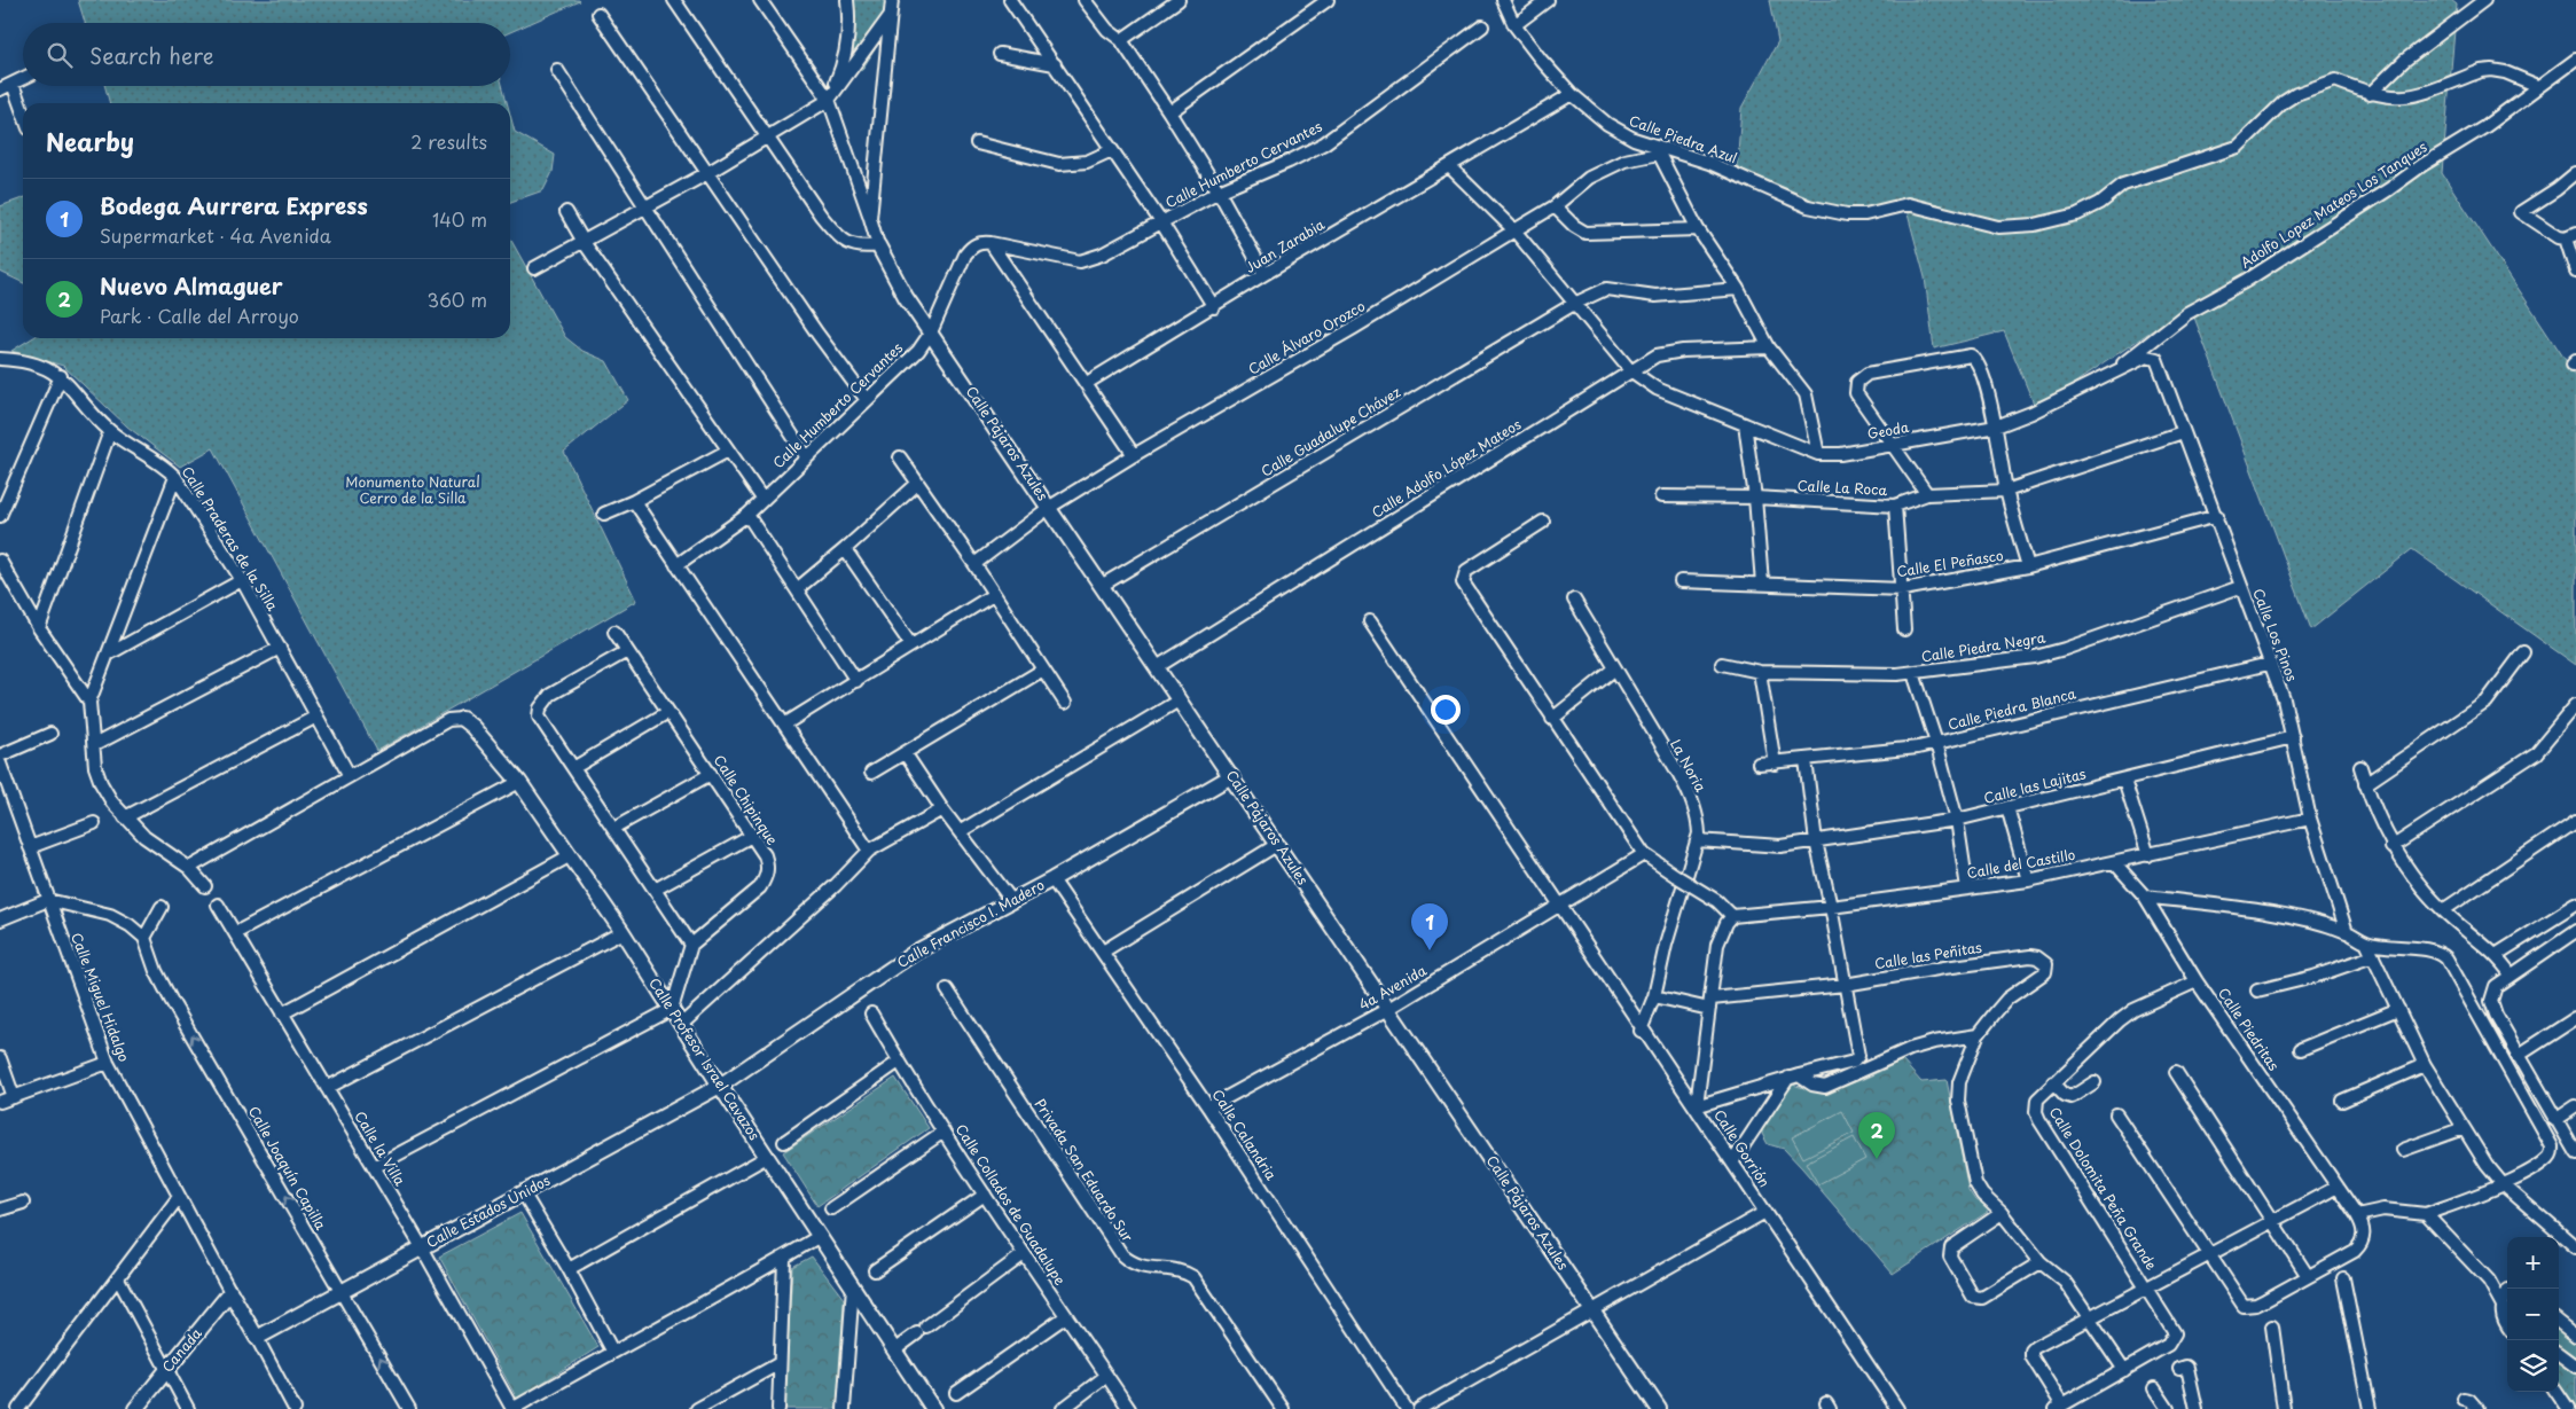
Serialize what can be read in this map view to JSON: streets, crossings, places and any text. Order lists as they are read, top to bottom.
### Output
{
  "streets": {
    "street": [
      "Calle Piedra Azul",
      "Calle Humberto Cervantes",
      "Adolfo Lopez Mateos Los Tanques",
      "Juan Zarabia",
      "Calle Álvaro Orozco",
      "Geoda",
      "Calle Guadalupe Chávez",
      "Calle Pájaros Azules",
      "Calle Adolfo López Mateos",
      "Calle La Roca",
      "Calle Praderas de la Silla",
      "Calle El Peñasco",
      "Calle Los Pinos",
      "Calle Piedra Negra",
      "Calle Piedra Blanca",
      "La Noria",
      "Calle las Lajitas",
      "Calle Chipinque",
      "Calle del Castillo",
      "Calle Francisco I. Madero",
      "Calle las Peñitas",
      "4a Avenida",
      "Calle Miguel Hidalgo",
      "Calle Piedritas",
      "Calle Profesor Israel Cavazos",
      "Calle Calandria",
      "Calle la Villa",
      "Calle Gorrión",
      "Calle Joaquín Capilla",
      "Privada San Eduardo Sur",
      "Calle Dolomita Peña Grande",
      "Calle Collados de Guadalupe",
      "Calle Estados Unidos",
      "Canada"
    ]
  },
  "crossings": [
    ["Calle Piedra Azul", "Juan Zarabia"],
    ["Calle Piedra Azul", "Calle Álvaro Orozco"],
    ["Calle Humberto Cervantes", "Calle Pájaros Azules"],
    ["Adolfo Lopez Mateos Los Tanques", "Geoda"],
    ["Juan Zarabia", "Geoda"],
    ["Calle Álvaro Orozco", "Geoda"],
    ["Calle Álvaro Orozco", "Calle Pájaros Azules"],
    ["Geoda", "Calle Guadalupe Chávez"],
    ["Geoda", "Calle Adolfo López Mateos"],
    ["Geoda", "Calle Los Pinos"],
    ["Calle Guadalupe Chávez", "Calle Pájaros Azules"],
    ["Calle Pájaros Azules", "Calle Adolfo López Mateos"],
    ["Calle Pájaros Azules", "Calle Francisco I. Madero"],
    ["Calle Pájaros Azules", "4a Avenida"],
    ["Calle La Roca", "Calle Los Pinos"],
    ["Calle El Peñasco", "Calle Los Pinos"],
    ["Calle Los Pinos", "Calle Piedra Negra"],
    ["Calle Los Pinos", "Calle Piedra Blanca"],
    ["Calle Los Pinos", "Calle las Lajitas"],
    ["Calle Los Pinos", "Calle del Castillo"],
    ["La Noria", "Calle las Lajitas"],
    ["La Noria", "Calle las Peñitas"],
    ["Calle del Castillo", "Calle Piedritas"],
    ["Calle Francisco I. Madero", "Calle Profesor Israel Cavazos"],
    ["Calle Francisco I. Madero", "Calle Calandria"],
    ["Calle Francisco I. Madero", "Calle Estados Unidos"],
    ["4a Avenida", "Calle Calandria"],
    ["4a Avenida", "Calle Gorrión"],
    ["Calle Miguel Hidalgo", "Canada"],
    ["Calle Piedritas", "Calle Dolomita Peña Grande"],
    ["Calle Profesor Israel Cavazos", "Calle Estados Unidos"],
    ["Calle la Villa", "Calle Estados Unidos"],
    ["Calle Joaquín Capilla", "Calle Estados Unidos"]
  ],
  "one_way": ["Calle Joaquín Capilla"],
  "parks": ["Monumento Natural Cerro de la Silla"],
  "page": {
    "search": "Search here",
    "heading": ["Nearby", "2 results"],
    "list": [
      {
        "mark": "1",
        "name": "Bodega Aurrera Express",
        "note": "Supermarket · 4a Avenida",
        "value": "140 m"
      },
      {
        "mark": "2",
        "name": "Nuevo Almaguer",
        "note": "Park · Calle del Arroyo",
        "value": "360 m"
      }
    ],
    "pins": ["1", "2"],
    "map_buttons": ["+", "−"]
  }
}
